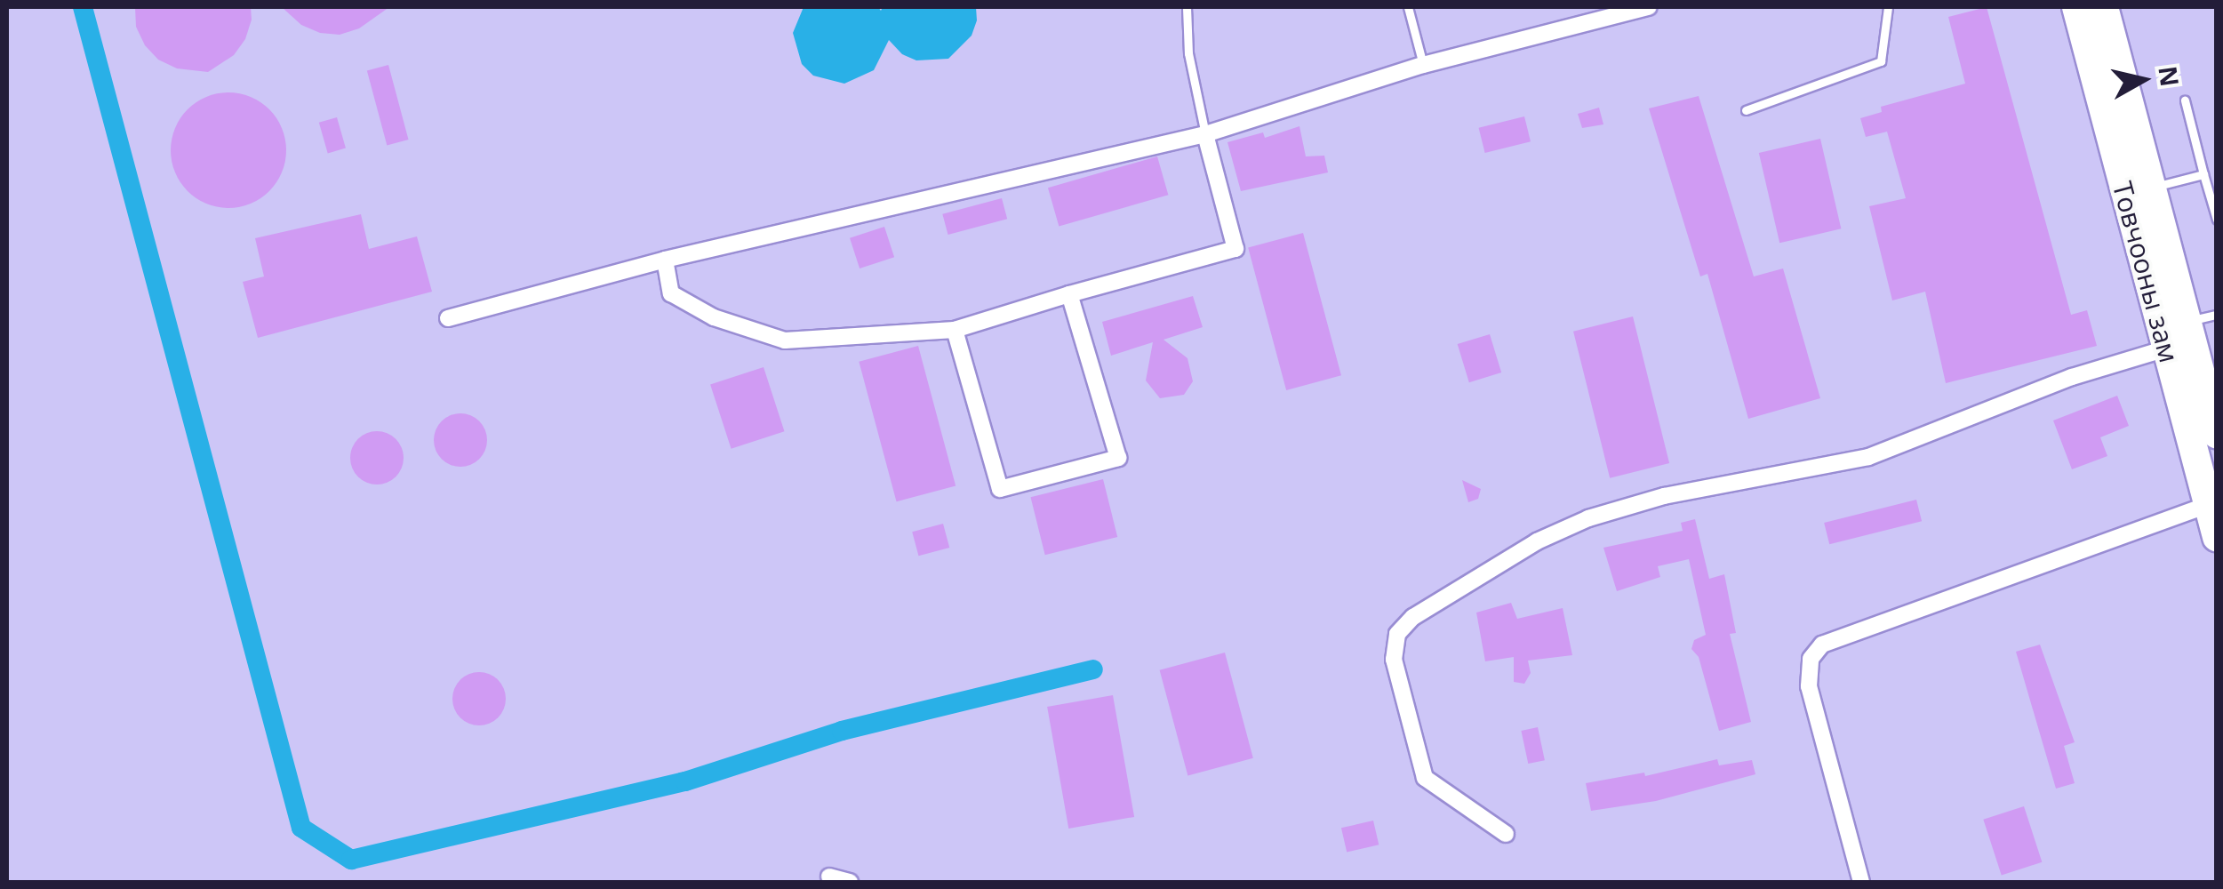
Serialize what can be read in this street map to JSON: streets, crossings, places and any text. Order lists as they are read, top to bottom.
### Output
{
  "streets": {
    "highway": ["Товчооны зам"]
  },
  "north": "right"
}
